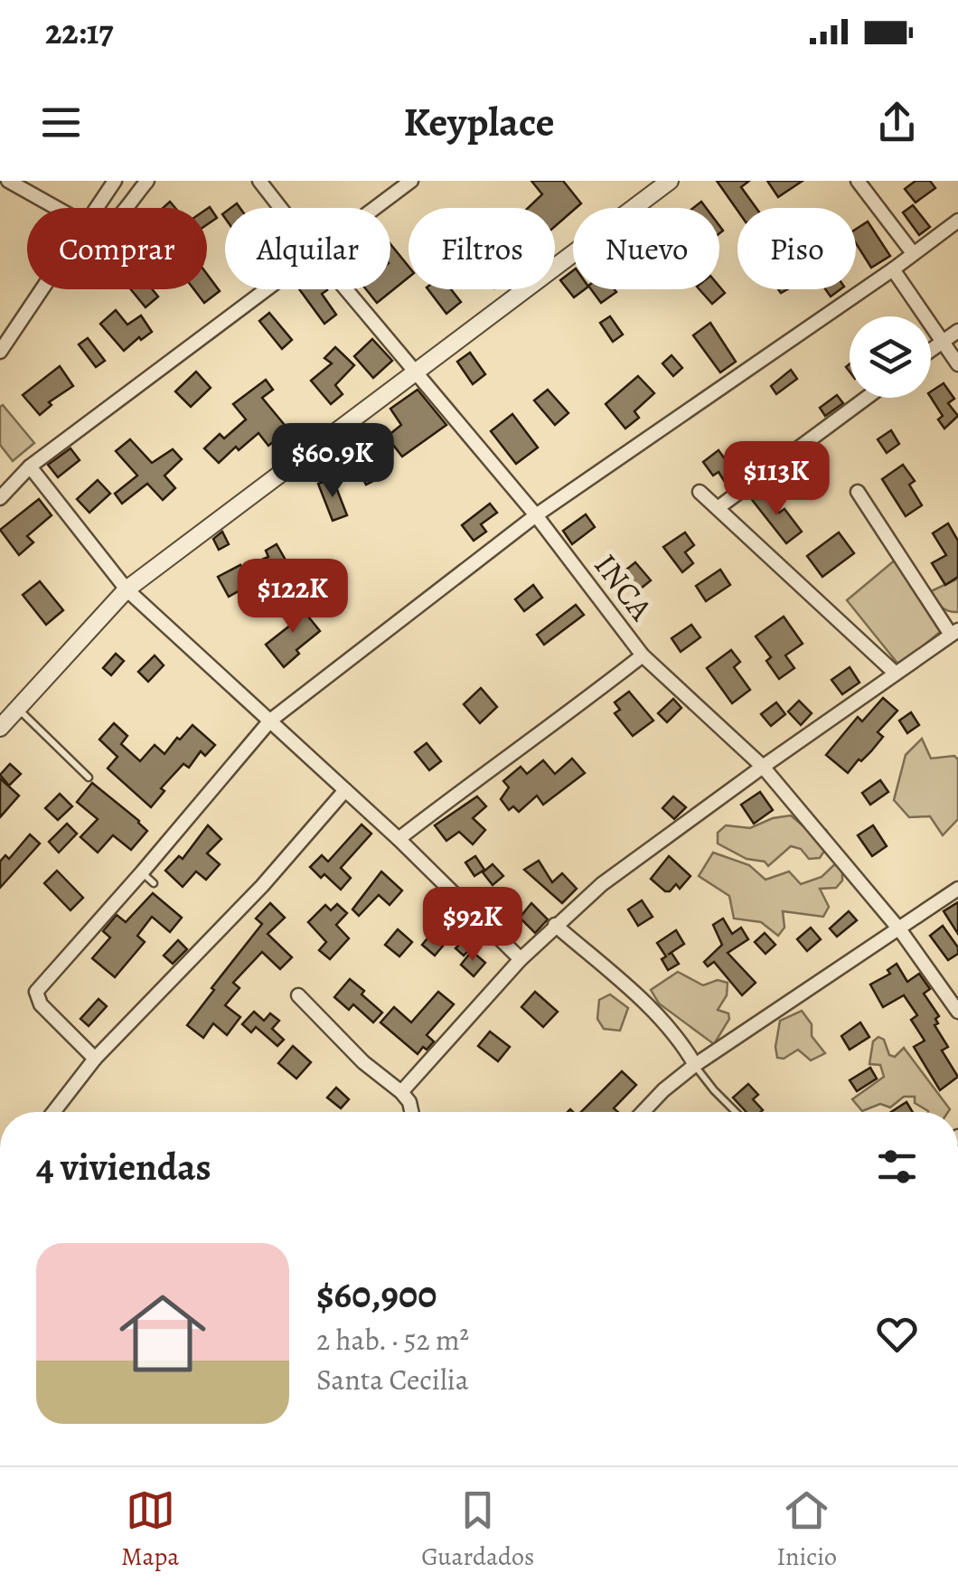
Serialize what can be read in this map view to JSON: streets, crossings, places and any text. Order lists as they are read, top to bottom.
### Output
{
  "streets": {
    "street": ["INCA"]
  },
  "page": {
    "status": "22:17",
    "header": "Keyplace",
    "chip": [
      "Comprar",
      "Alquilar",
      "Filtros",
      "Nuevo",
      "Piso"
    ],
    "price": [
      "$60.9K",
      "$113K",
      "$122K",
      "$92K"
    ],
    "heading": "4 viviendas",
    "list": [
      {
        "name": "$60,900",
        "note": "2 hab. · 52 m² · Santa Cecilia"
      }
    ],
    "tabs": ["Mapa", "Guardados", "Inicio"]
  }
}
